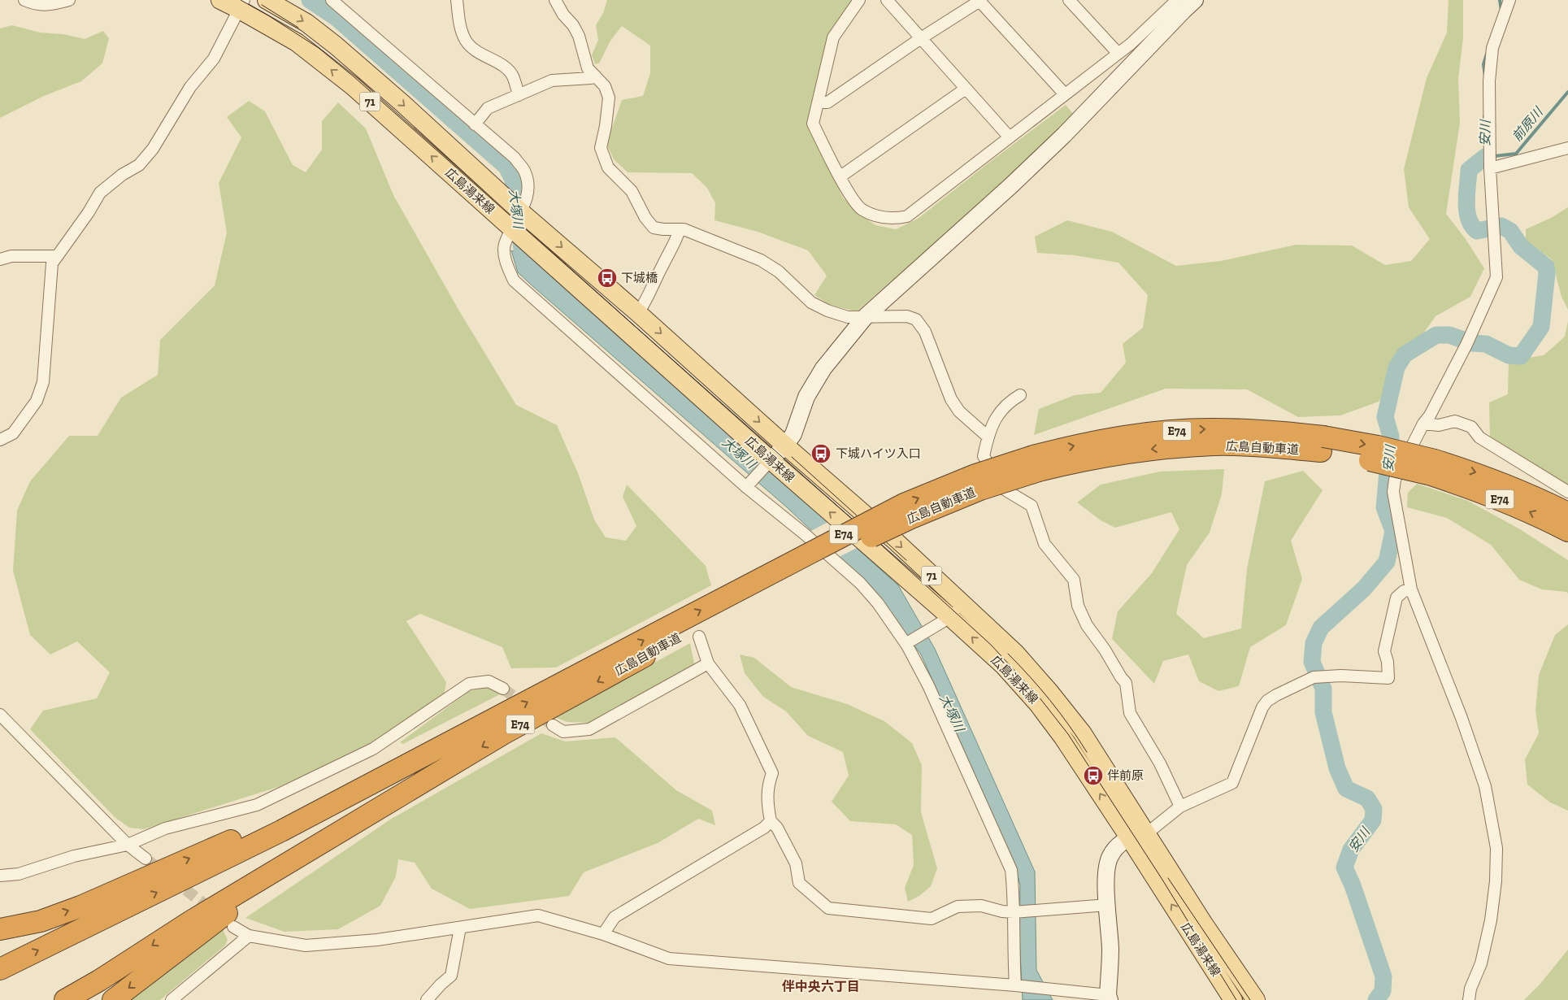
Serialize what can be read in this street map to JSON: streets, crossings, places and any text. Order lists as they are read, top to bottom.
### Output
{
  "streets": {
    "highway": ["E74", "広島自動車道"],
    "main road": ["71", "広島湯来線"]
  },
  "districts": ["伴中央六丁目"],
  "water": ["前原川", "安川", "大塚川"],
  "places": {
    "bus stop": ["下城橋", "下城ハイツ入口", "伴前原"]
  }
}
